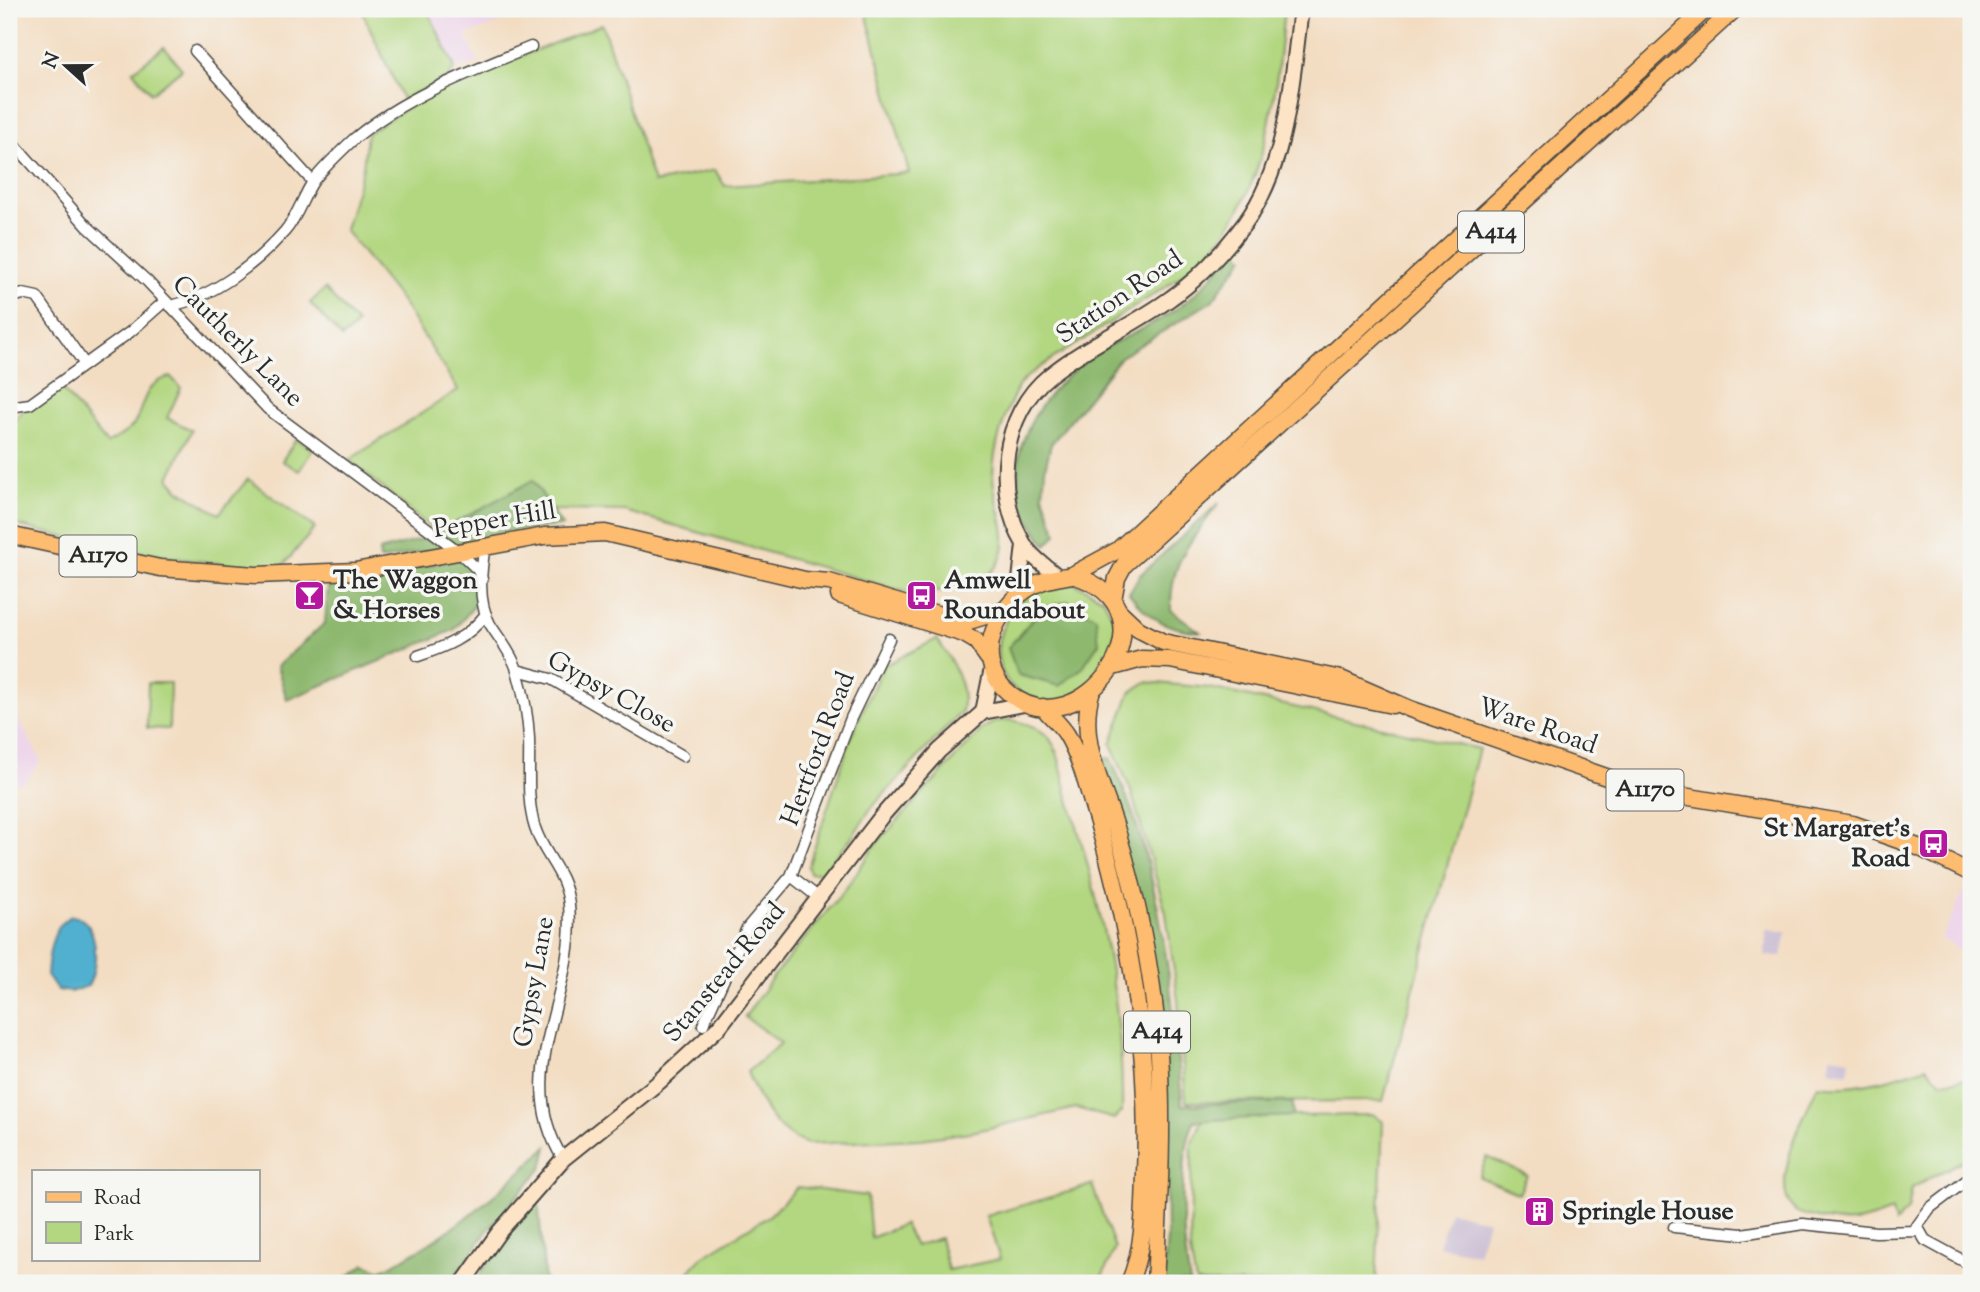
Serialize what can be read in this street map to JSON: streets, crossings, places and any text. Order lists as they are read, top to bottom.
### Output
{
  "streets": {
    "main road": [
      "A414",
      "Station Road",
      "Pepper Hill",
      "A1170",
      "Ware Road",
      "Stanstead Road"
    ],
    "street": [
      "Cautherly Lane",
      "Gypsy Close",
      "Hertford Road",
      "Gypsy Lane"
    ]
  },
  "crossings": [
    ["A414", "Station Road"],
    ["A414", "Pepper Hill"],
    ["A414", "Ware Road"],
    ["Station Road", "Pepper Hill"],
    ["Station Road", "Ware Road"],
    ["Cautherly Lane", "Pepper Hill"],
    ["Pepper Hill", "Ware Road"],
    ["Pepper Hill", "Gypsy Lane"],
    ["Gypsy Close", "Gypsy Lane"],
    ["Stanstead Road", "Gypsy Lane"]
  ],
  "places": {
    "bar": ["The Waggon & Horses"],
    "bus stop": ["Amwell Roundabout", "St Margaret's Road"],
    "building": ["Springle House"]
  },
  "legend": ["Road", "Park"],
  "north": "left"
}
